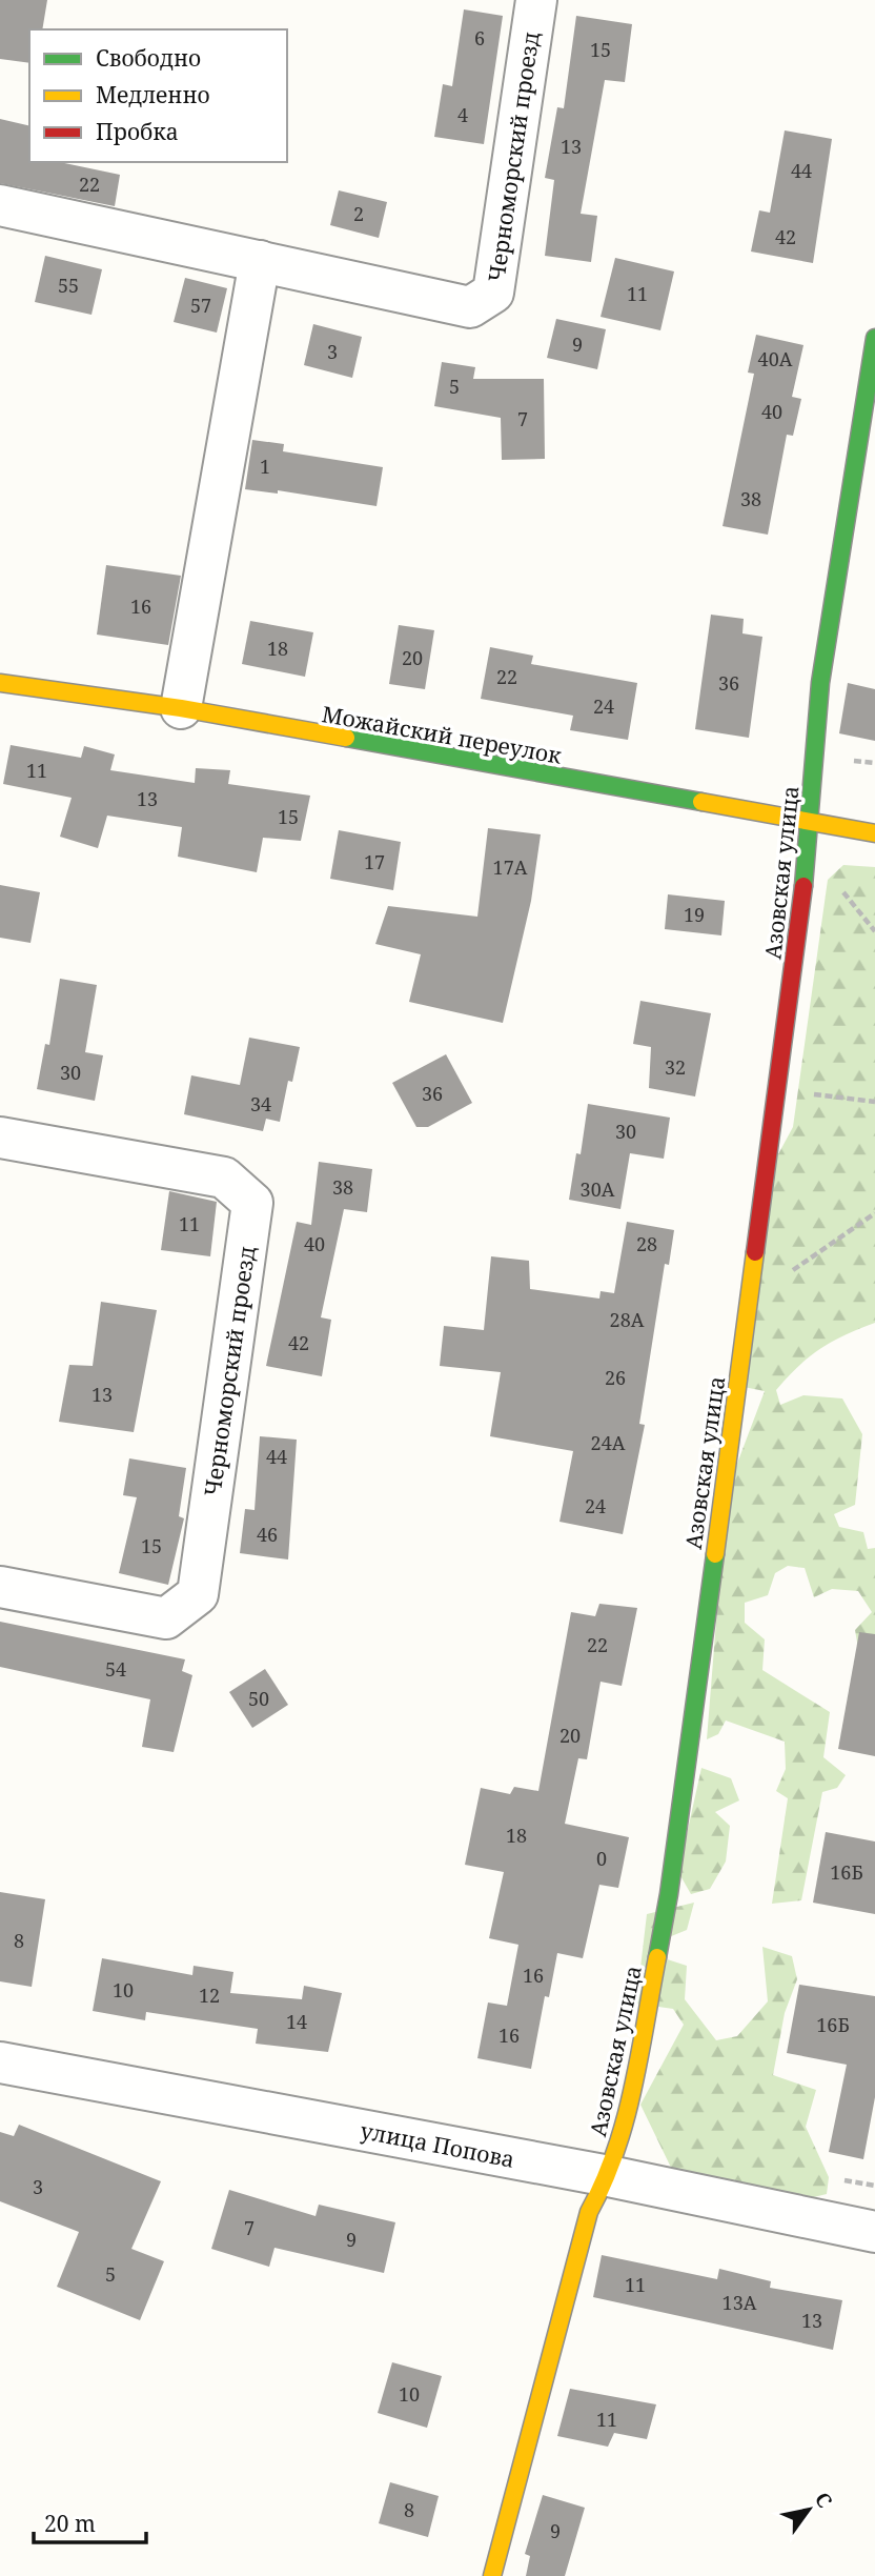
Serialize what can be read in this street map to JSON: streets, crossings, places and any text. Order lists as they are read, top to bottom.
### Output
{
  "streets": {
    "street": [
      "Черноморский проезд",
      "Можайский переулок",
      "Азовская улица",
      "улица Попова"
    ]
  },
  "crossings": [
    ["Можайский переулок", "Азовская улица"],
    ["Азовская улица", "улица Попова"]
  ],
  "house_numbers": [
    "6",
    "15",
    "4",
    "13",
    "44",
    "22",
    "2",
    "42",
    "55",
    "11",
    "57",
    "9",
    "3",
    "40А",
    "5",
    "40",
    "7",
    "1",
    "38",
    "16",
    "18",
    "20",
    "22",
    "36",
    "24",
    "11",
    "13",
    "15",
    "17",
    "17А",
    "19",
    "32",
    "30",
    "36",
    "34",
    "30",
    "38",
    "30А",
    "11",
    "40",
    "28",
    "28А",
    "42",
    "26",
    "13",
    "24А",
    "44",
    "24",
    "46",
    "15",
    "22",
    "54",
    "50",
    "20",
    "18",
    "0",
    "16Б",
    "8",
    "16",
    "10",
    "12",
    "14",
    "16Б",
    "16",
    "3",
    "7",
    "9",
    "5",
    "11",
    "13А",
    "13",
    "10",
    "11",
    "8",
    "9"
  ],
  "legend": ["Свободно", "Медленно", "Пробка"],
  "scale_bar": "20 m",
  "north": "top right"
}
